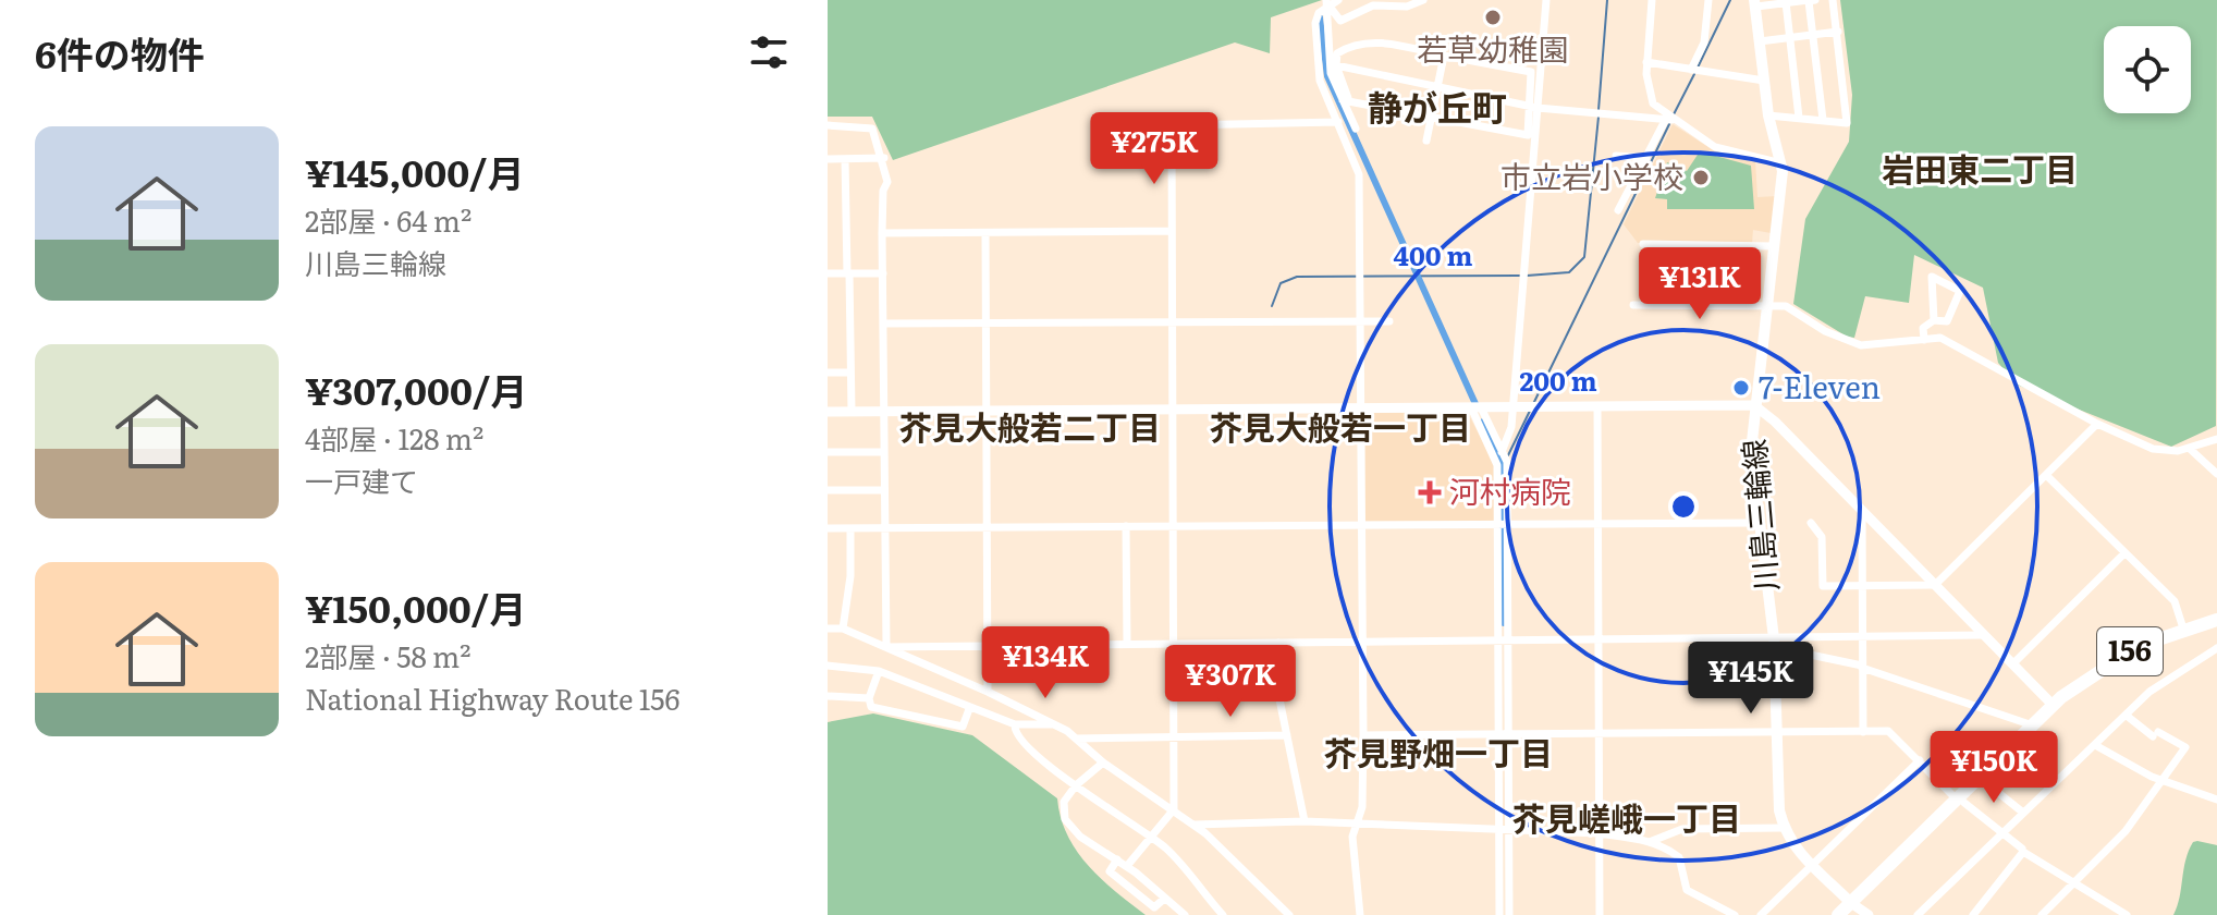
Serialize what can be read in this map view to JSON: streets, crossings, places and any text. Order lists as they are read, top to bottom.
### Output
{
  "streets": {
    "highway": ["156"],
    "main road": ["川島三輪線"]
  },
  "crossings": [
    ["川島三輪線", "156"]
  ],
  "districts": [
    "静が丘町",
    "岩田東二丁目",
    "芥見大般若二丁目",
    "芥見大般若一丁目",
    "芥見野畑一丁目",
    "芥見嵯峨一丁目"
  ],
  "places": {
    "other": ["若草幼稚園", "市立岩小学校", "7-Eleven"],
    "health": ["河村病院"]
  },
  "page": {
    "heading": "6件の物件",
    "list": [
      {
        "name": "¥145,000/月",
        "note": "2部屋 · 64 m² · 川島三輪線"
      },
      {
        "name": "¥307,000/月",
        "note": "4部屋 · 128 m² · 一戸建て"
      },
      {
        "name": "¥150,000/月",
        "note": "2部屋 · 58 m² · National Highway Route 156"
      }
    ],
    "price": [
      "¥275K",
      "¥131K",
      "¥134K",
      "¥145K",
      "¥307K",
      "¥150K"
    ]
  },
  "rings": ["400 m", "200 m"]
}
